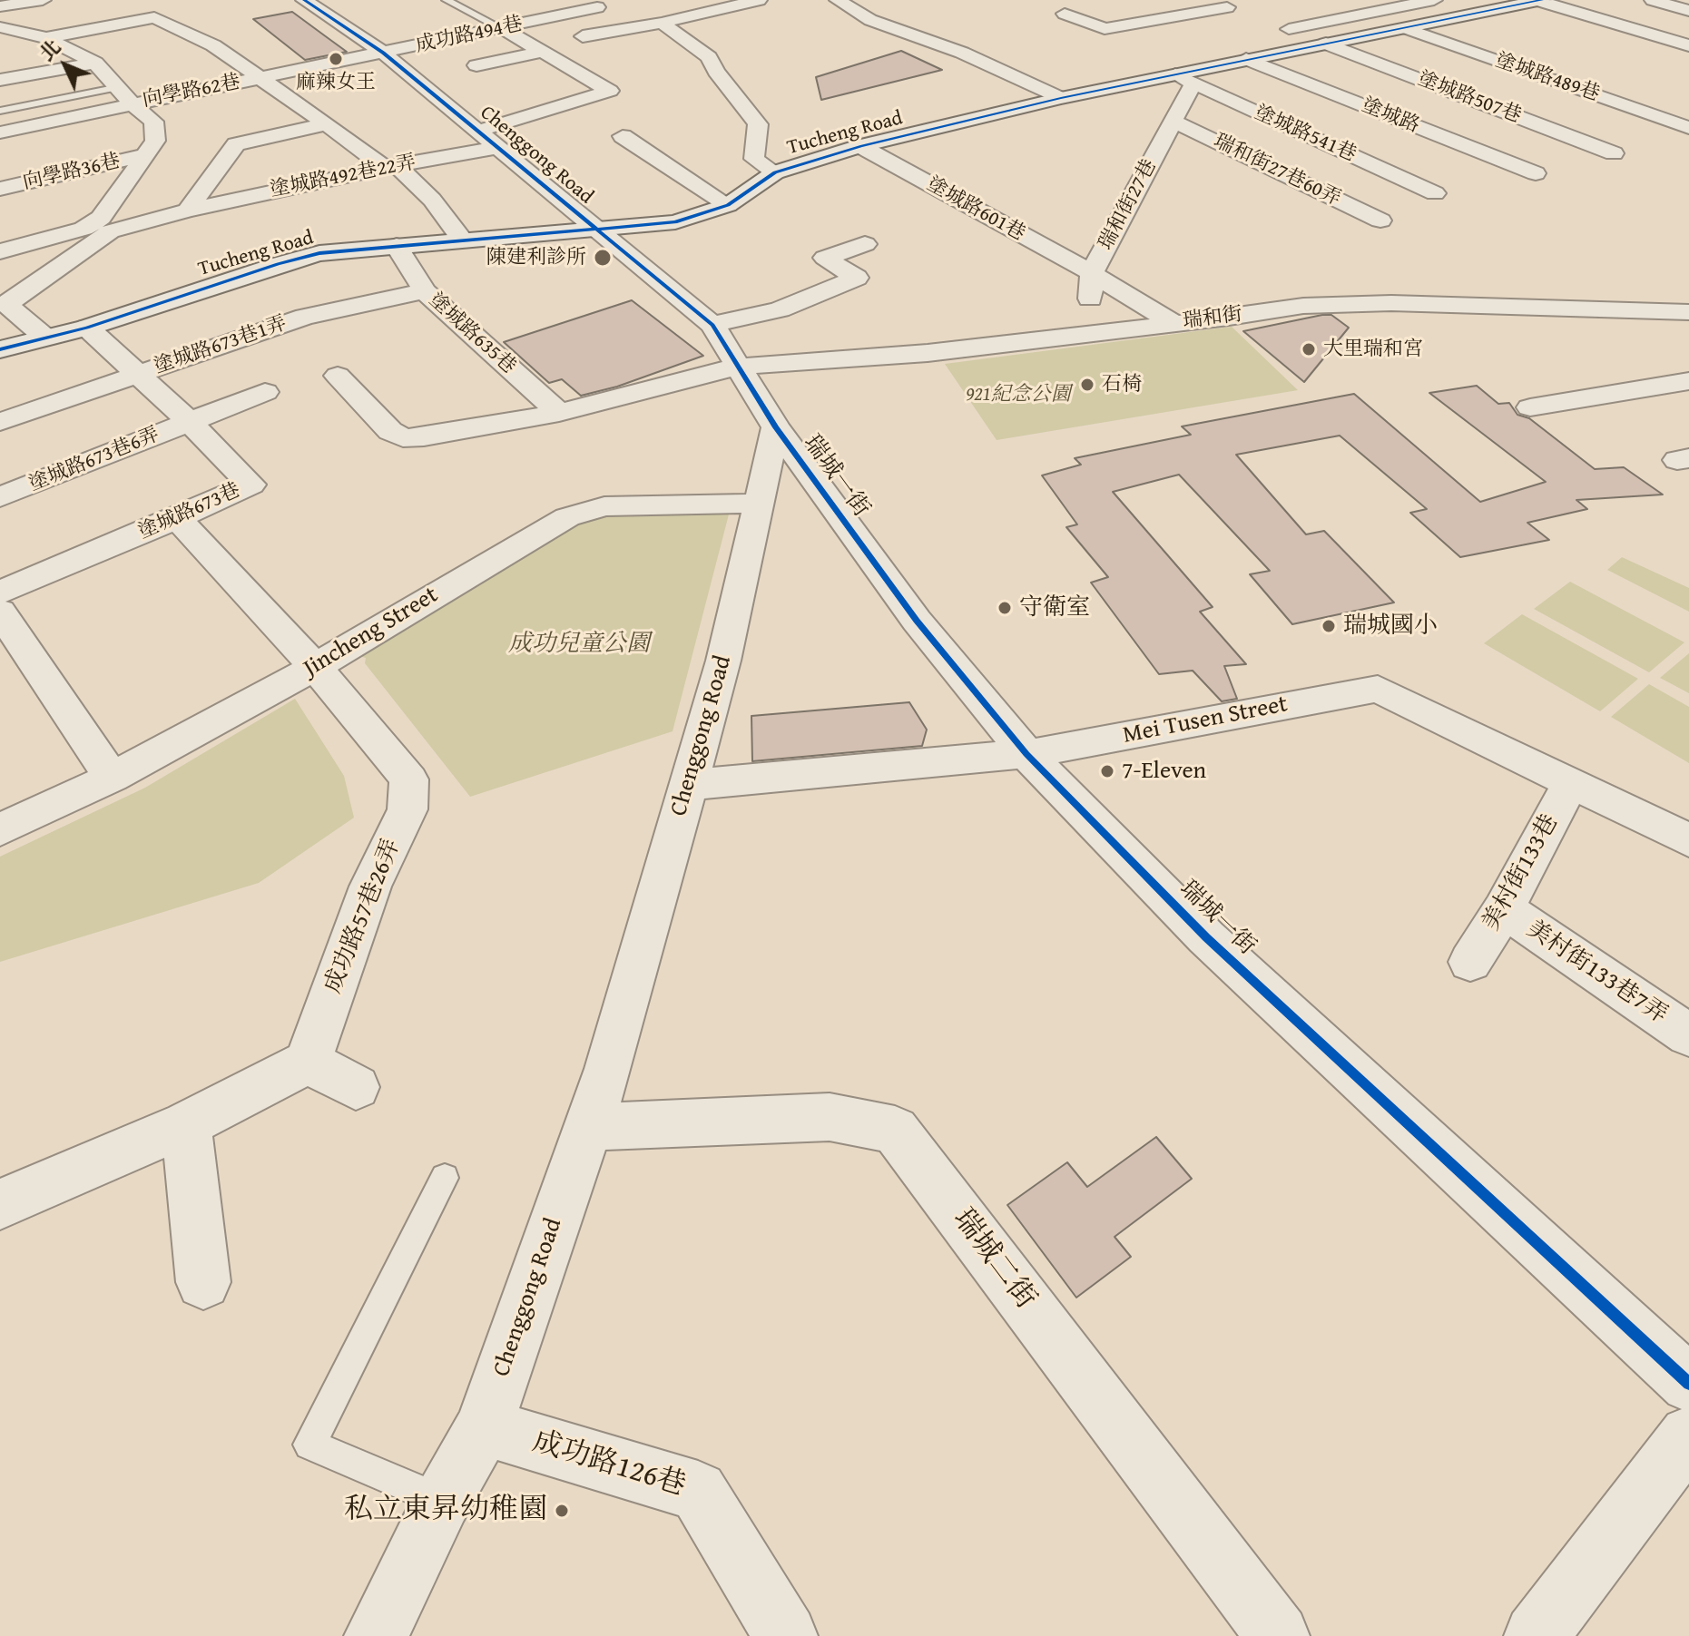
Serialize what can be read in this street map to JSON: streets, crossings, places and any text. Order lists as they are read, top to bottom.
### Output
{
  "streets": {
    "street": [
      "成功路494巷",
      "塗城路489巷",
      "向學路62巷",
      "塗城路507巷",
      "塗城路",
      "Tucheng Road",
      "塗城路541巷",
      "Chenggong Road",
      "瑞和街27巷60弄",
      "向學路36巷",
      "塗城路492巷22弄",
      "瑞和街27巷",
      "塗城路601巷",
      "瑞和街",
      "塗城路635巷",
      "塗城路673巷1弄",
      "塗城路673巷6弄",
      "瑞城一街",
      "塗城路673巷",
      "Jincheng Street",
      "Mei Tusen Street",
      "美村街133巷",
      "成功路57巷26弄",
      "美村街133巷7弄",
      "瑞城二街",
      "成功路126巷"
    ]
  },
  "crossings": [
    ["成功路494巷", "向學路62巷"],
    ["成功路494巷", "Chenggong Road"],
    ["塗城路489巷", "Tucheng Road"],
    ["向學路62巷", "Chenggong Road"],
    ["塗城路507巷", "Tucheng Road"],
    ["塗城路", "Tucheng Road"],
    ["Tucheng Road", "塗城路541巷"],
    ["Tucheng Road", "Chenggong Road"],
    ["Tucheng Road", "瑞和街27巷"],
    ["Tucheng Road", "塗城路601巷"],
    ["Tucheng Road", "塗城路635巷"],
    ["Tucheng Road", "塗城路673巷"],
    ["塗城路541巷", "瑞和街27巷"],
    ["Chenggong Road", "塗城路492巷22弄"],
    ["Chenggong Road", "瑞和街"],
    ["Chenggong Road", "瑞城一街"],
    ["Chenggong Road", "Jincheng Street"],
    ["Chenggong Road", "Mei Tusen Street"],
    ["Chenggong Road", "瑞城二街"],
    ["Chenggong Road", "成功路126巷"],
    ["瑞和街27巷60弄", "瑞和街27巷"],
    ["瑞和街27巷", "塗城路601巷"],
    ["瑞和街27巷", "瑞和街"],
    ["塗城路601巷", "瑞和街"],
    ["瑞和街", "塗城路635巷"],
    ["塗城路635巷", "塗城路673巷1弄"],
    ["塗城路673巷1弄", "塗城路673巷"],
    ["塗城路673巷6弄", "塗城路673巷"],
    ["瑞城一街", "Mei Tusen Street"],
    ["塗城路673巷", "成功路57巷26弄"],
    ["Jincheng Street", "成功路57巷26弄"],
    ["Mei Tusen Street", "美村街133巷"],
    ["美村街133巷", "美村街133巷7弄"]
  ],
  "parks": ["921紀念公園", "成功兒童公園"],
  "places": [
    "麻辣女王",
    "陳建利診所",
    "大里瑞和宮",
    "石椅",
    "守衛室",
    "瑞城國小",
    "7-Eleven",
    "私立東昇幼稚園"
  ],
  "north": "top left"
}
